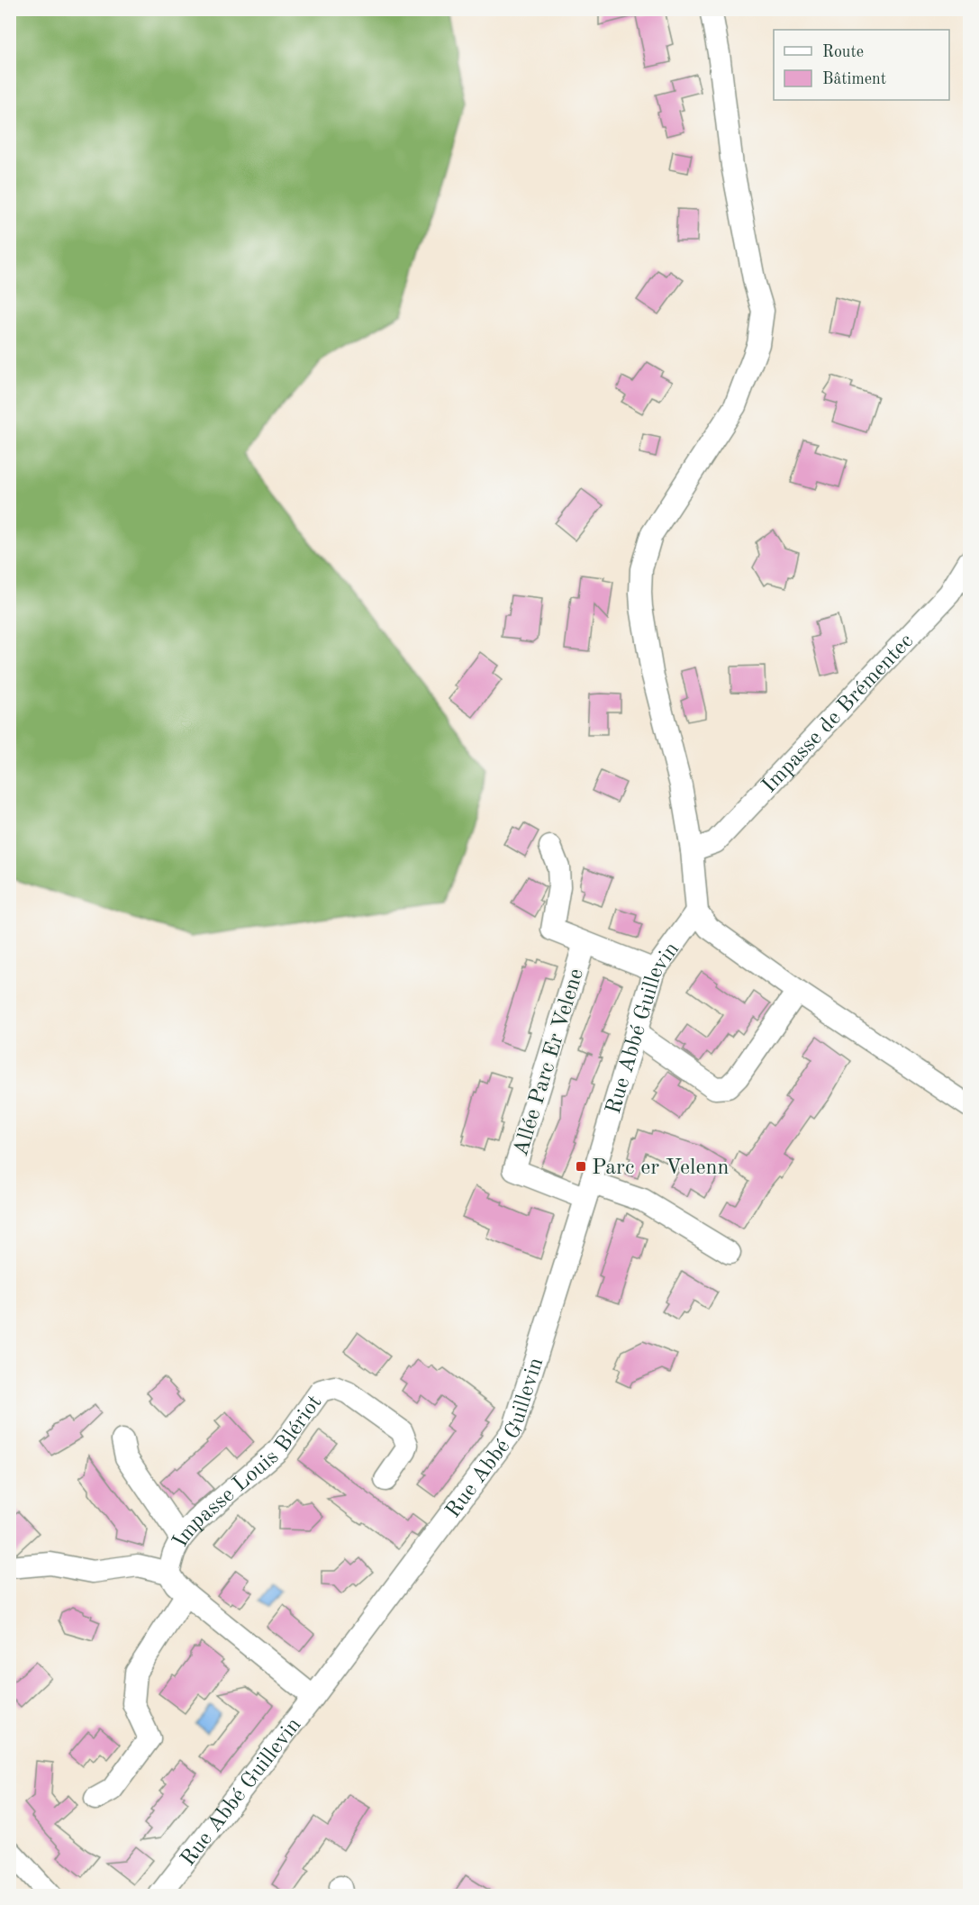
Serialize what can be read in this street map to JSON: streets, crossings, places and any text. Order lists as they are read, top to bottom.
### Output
{
  "streets": {
    "street": [
      "Impasse de Brémentec",
      "Rue Abbé Guillevin",
      "Allée Parc Er Velene",
      "Impasse Louis Blériot"
    ]
  },
  "crossings": [
    ["Rue Abbé Guillevin", "Allée Parc Er Velene"]
  ],
  "places": {
    "transit": ["Parc er Velenn"]
  },
  "legend": ["Route", "Bâtiment"]
}
